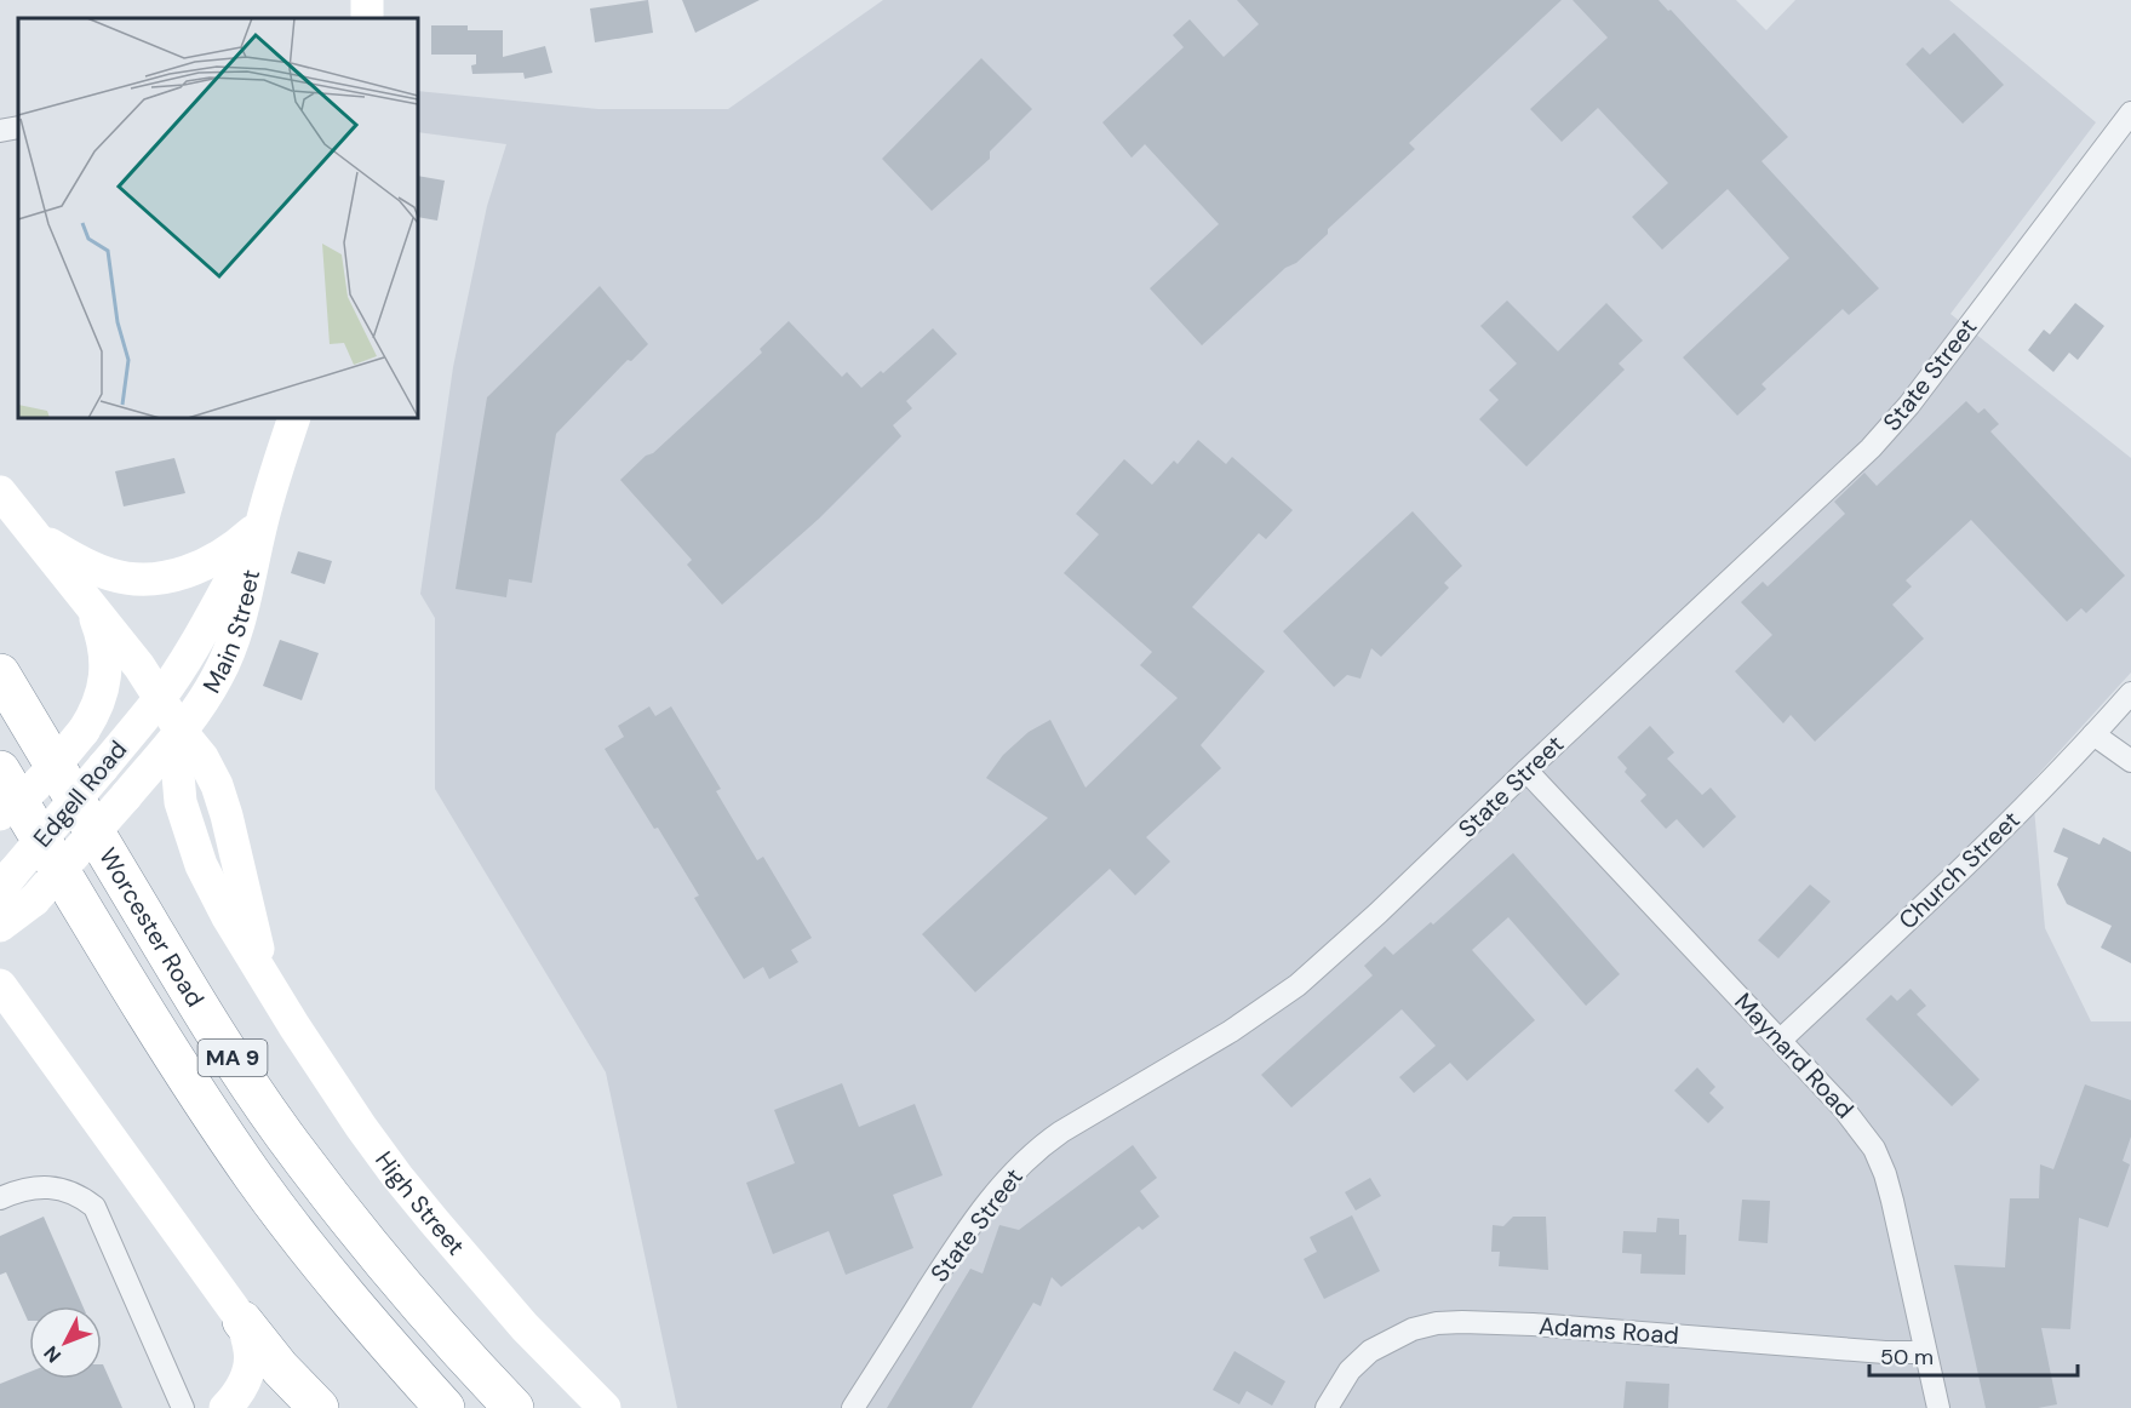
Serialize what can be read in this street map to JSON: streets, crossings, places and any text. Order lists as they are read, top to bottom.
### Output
{
  "streets": {
    "highway": ["Worcester Road", "MA 9"],
    "main road": ["Main Street", "Edgell Road", "High Street"],
    "street": [
      "State Street",
      "Church Street",
      "Maynard Road",
      "Adams Road"
    ]
  },
  "crossings": [
    ["State Street", "Maynard Road"],
    ["Main Street", "Edgell Road"],
    ["Main Street", "High Street"],
    ["Edgell Road", "High Street"],
    ["Church Street", "Maynard Road"],
    ["Maynard Road", "Adams Road"]
  ],
  "scale_bar": "50 m",
  "north": "bottom left"
}
